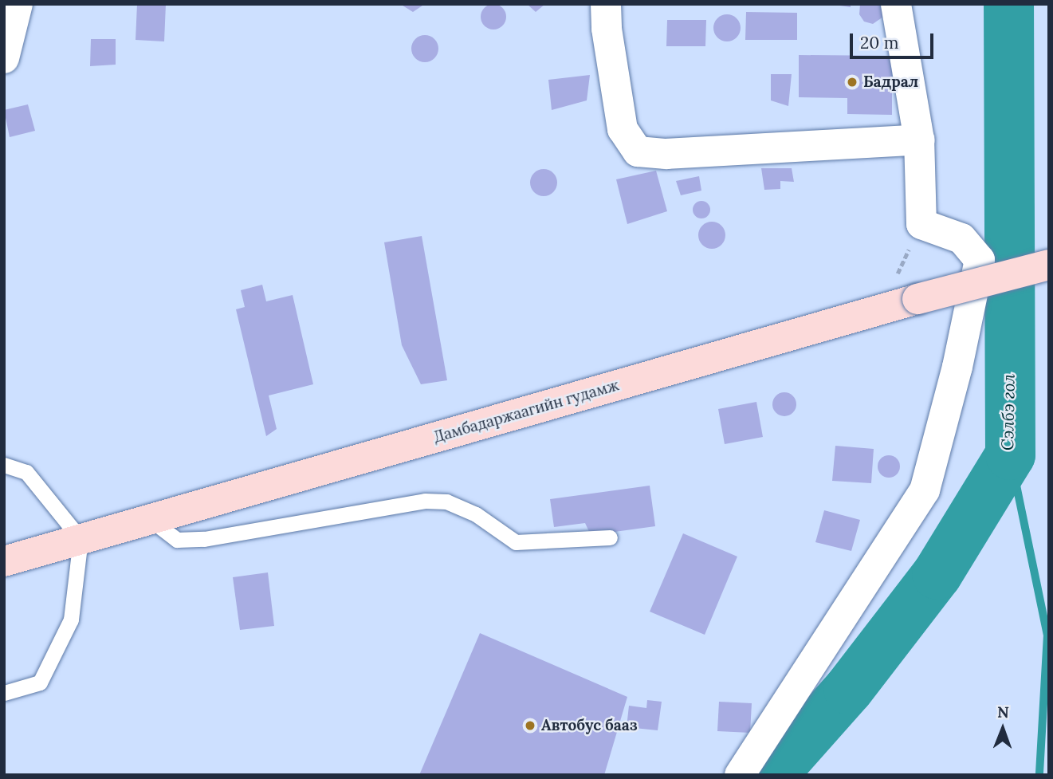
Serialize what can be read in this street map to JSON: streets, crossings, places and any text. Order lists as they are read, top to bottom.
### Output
{
  "streets": {
    "main road": ["Дамбадаржаагийн гудамж"]
  },
  "water": ["Сэлбэ гол"],
  "places": ["Бадрал", "Автобус бааз"],
  "scale_bar": "20 m",
  "north": "top"
}
